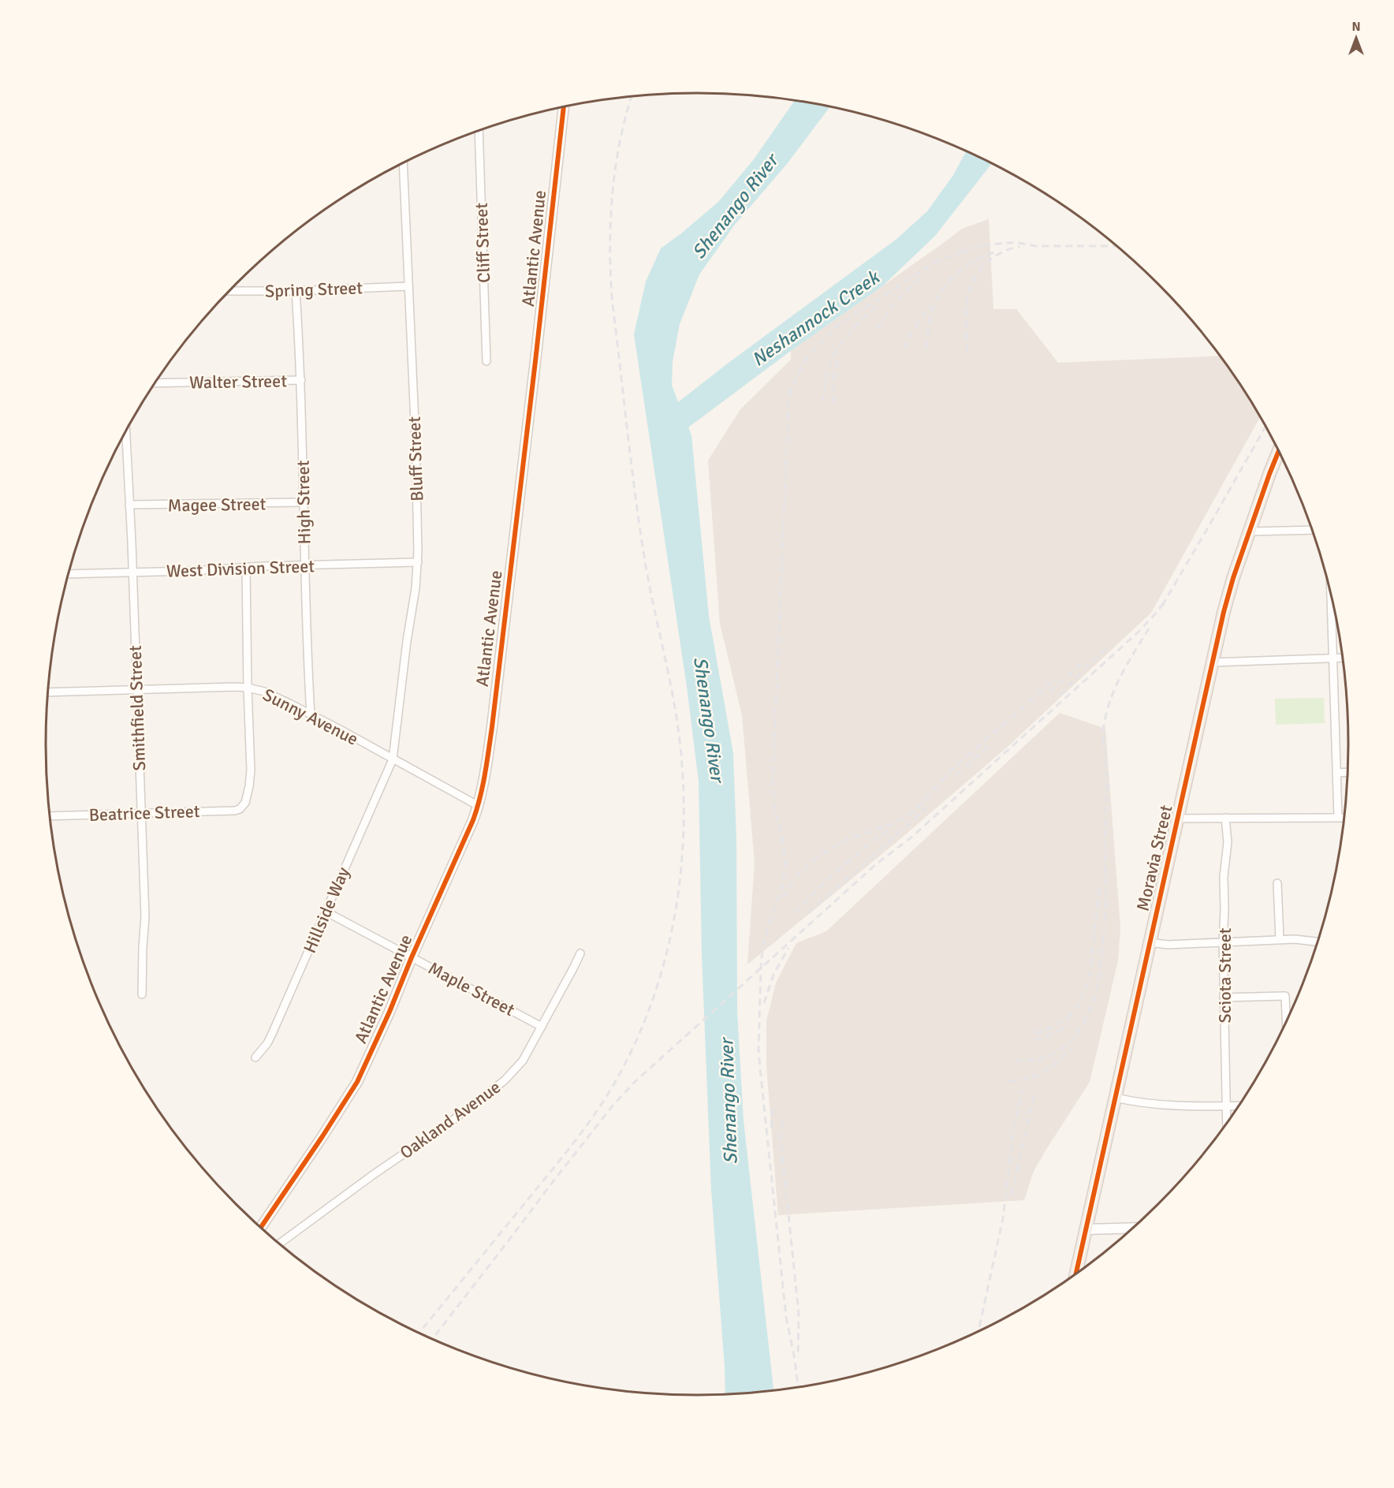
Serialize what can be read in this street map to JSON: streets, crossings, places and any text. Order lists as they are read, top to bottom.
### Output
{
  "streets": {
    "main road": ["Moravia Street"],
    "street": [
      "Cliff Street",
      "Atlantic Avenue",
      "Spring Street",
      "Walter Street",
      "Bluff Street",
      "High Street",
      "Magee Street",
      "West Division Street",
      "Smithfield Street",
      "Sunny Avenue",
      "Beatrice Street",
      "Hillside Way",
      "Sciota Street",
      "Maple Street",
      "Oakland Avenue"
    ]
  },
  "crossings": [
    ["Atlantic Avenue", "Sunny Avenue"],
    ["Atlantic Avenue", "Maple Street"],
    ["Spring Street", "Bluff Street"],
    ["Spring Street", "High Street"],
    ["Walter Street", "High Street"],
    ["Bluff Street", "West Division Street"],
    ["Bluff Street", "Sunny Avenue"],
    ["Bluff Street", "Hillside Way"],
    ["High Street", "Magee Street"],
    ["High Street", "West Division Street"],
    ["High Street", "Sunny Avenue"],
    ["Magee Street", "Smithfield Street"],
    ["West Division Street", "Smithfield Street"],
    ["Smithfield Street", "Sunny Avenue"],
    ["Smithfield Street", "Beatrice Street"],
    ["Sunny Avenue", "Beatrice Street"],
    ["Sunny Avenue", "Hillside Way"],
    ["Hillside Way", "Maple Street"],
    ["Maple Street", "Oakland Avenue"]
  ],
  "water": ["Shenango River", "Neshannock Creek"],
  "north": "top"
}
